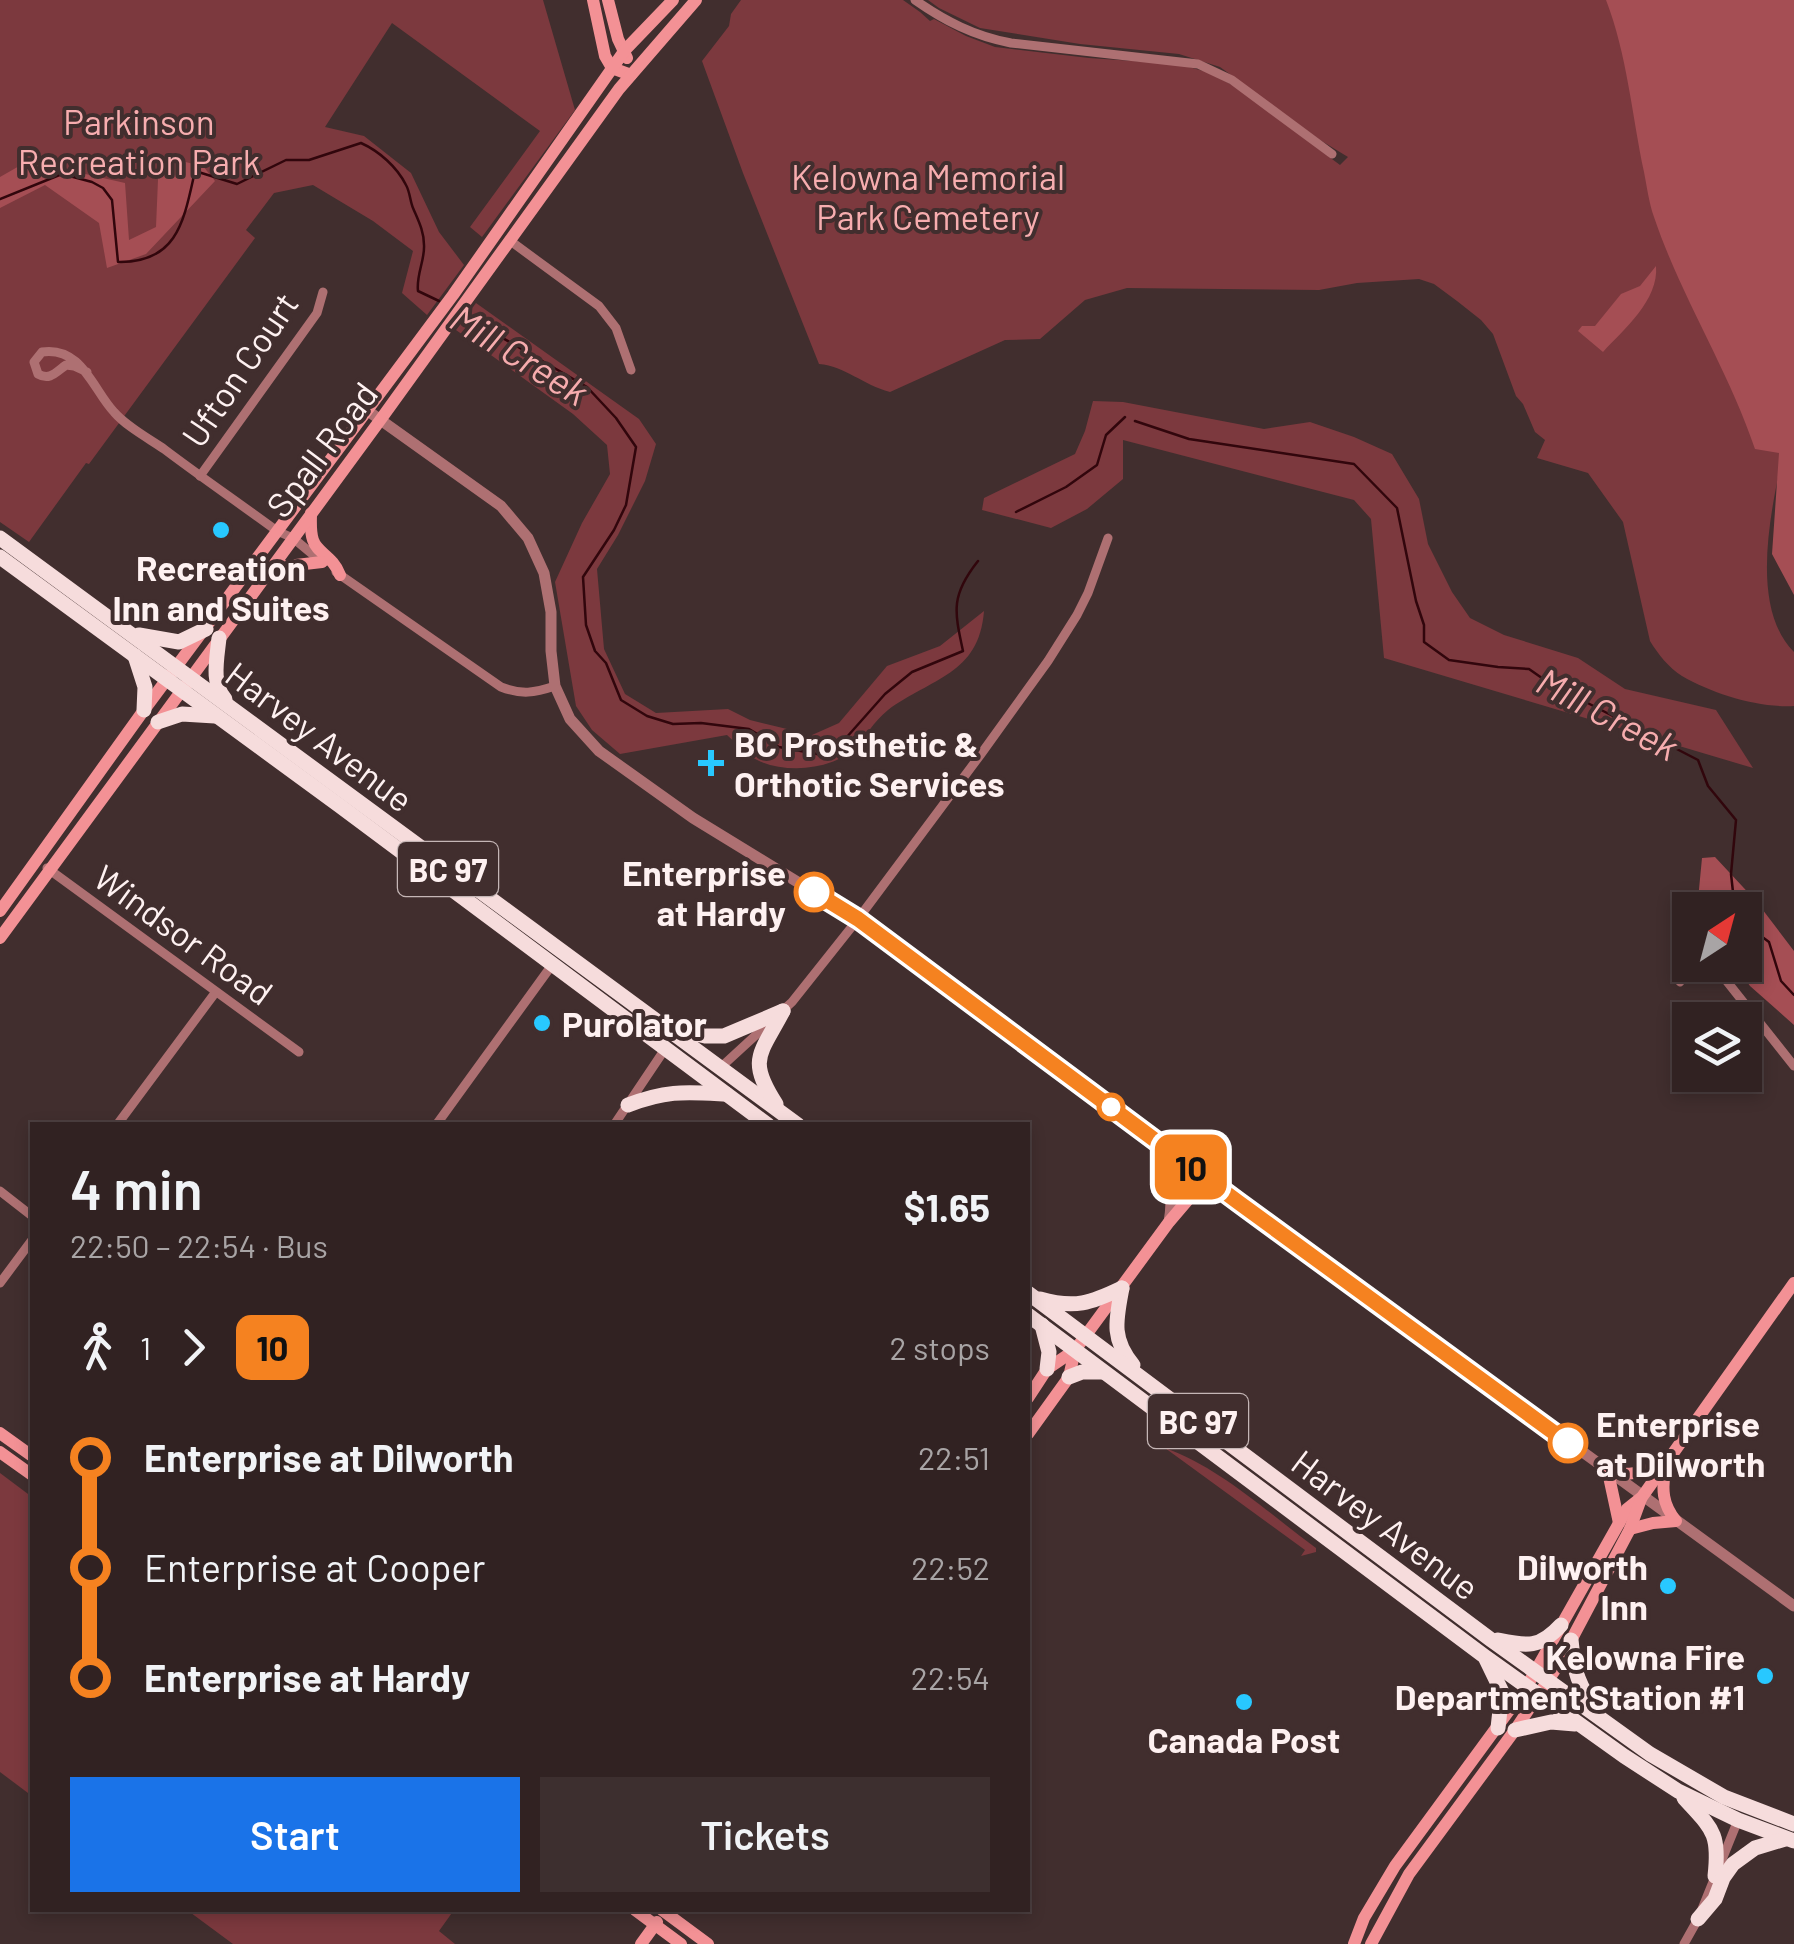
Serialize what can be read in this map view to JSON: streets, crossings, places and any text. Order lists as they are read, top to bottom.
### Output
{
  "streets": {
    "highway": ["Harvey Avenue", "BC 97"],
    "main road": ["Spall Road"],
    "street": ["Ufton Court", "Windsor Road"]
  },
  "crossings": [
    ["Spall Road", "Harvey Avenue"],
    ["Spall Road", "Windsor Road"],
    ["Harvey Avenue", "BC 97"]
  ],
  "water": ["Mill Creek"],
  "parks": ["Parkinson Recreation Park", "Kelowna Memorial Park Cemetery"],
  "places": {
    "other": [
      "Recreation Inn and Suites",
      "Enterprise at Hardy",
      "Purolator",
      "Enterprise at Dilworth",
      "Dilworth Inn",
      "Kelowna Fire Department Station #1",
      "Canada Post"
    ],
    "health": ["BC Prosthetic & Orthotic Services"]
  },
  "lines": ["bus line 10"],
  "north": "top right",
  "page": {
    "on_map": "10",
    "heading": ["4 min", "22:50 – 22:54 · Bus", "$1.65"],
    "legs": ["1", "10", "2 stops"],
    "list": [
      {
        "name": "Enterprise at Dilworth",
        "value": "22:51"
      },
      {
        "name": "Enterprise at Cooper",
        "value": "22:52"
      },
      {
        "name": "Enterprise at Hardy",
        "value": "22:54"
      }
    ],
    "buttons": ["Start", "Tickets"]
  }
}
